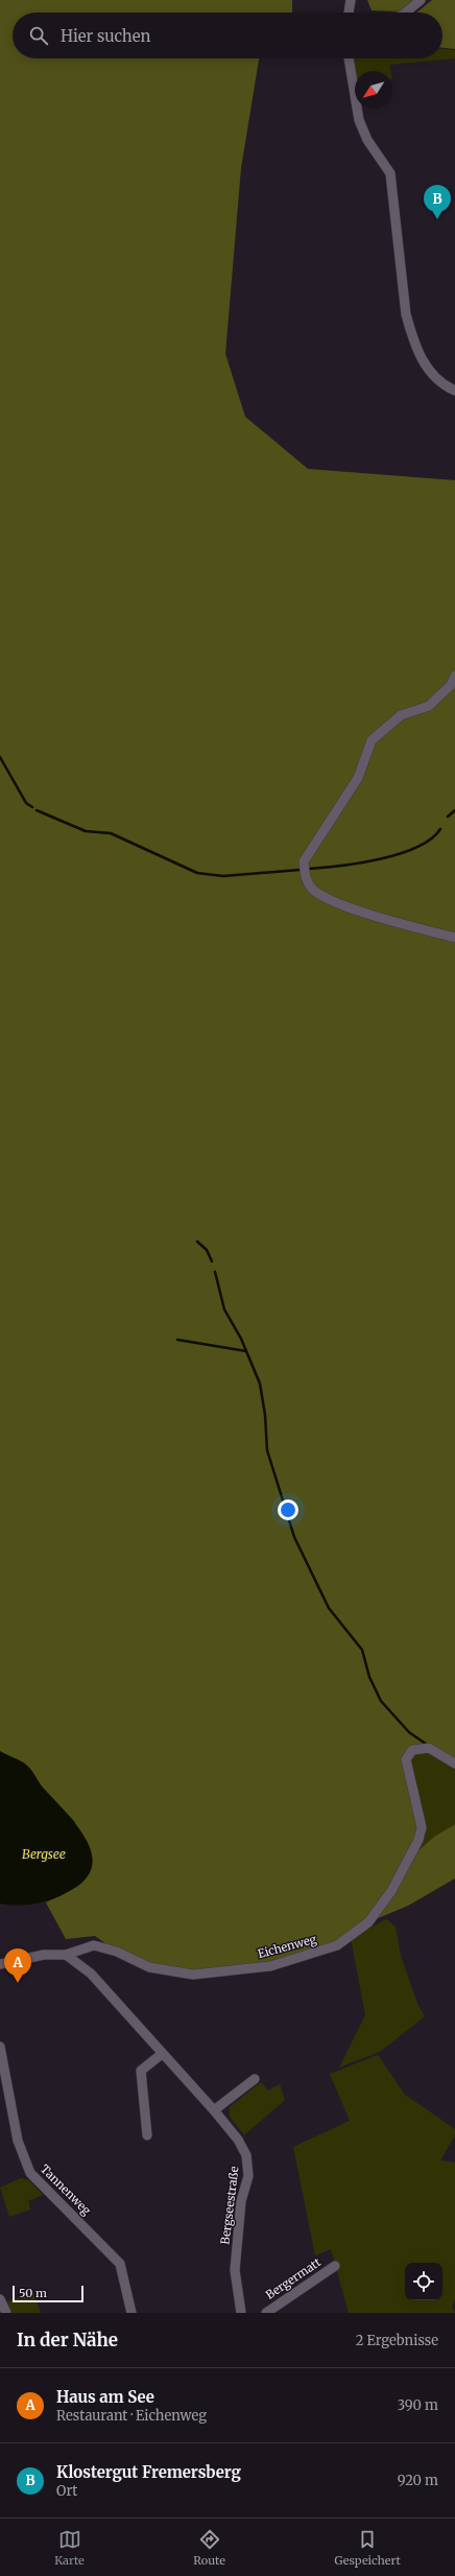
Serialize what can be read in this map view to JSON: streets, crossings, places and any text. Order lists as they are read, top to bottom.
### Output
{
  "streets": {
    "street": [
      "Eichenweg",
      "Tannenweg",
      "Bergseestraße",
      "Bergermatt"
    ]
  },
  "crossings": [
    ["Eichenweg", "Bergseestraße"]
  ],
  "water": ["Bergsee"],
  "scale_bar": "50 m",
  "north": "bottom left",
  "page": {
    "search": "Hier suchen",
    "pins": ["B", "A"],
    "scale": "50 m",
    "heading": ["In der Nähe", "2 Ergebnisse"],
    "list": [
      {
        "mark": "A",
        "name": "Haus am See",
        "note": "Restaurant · Eichenweg",
        "value": "390 m"
      },
      {
        "mark": "B",
        "name": "Klostergut Fremersberg",
        "note": "Ort",
        "value": "920 m"
      }
    ],
    "nav": ["Karte", "Route", "Gespeichert"]
  }
}
